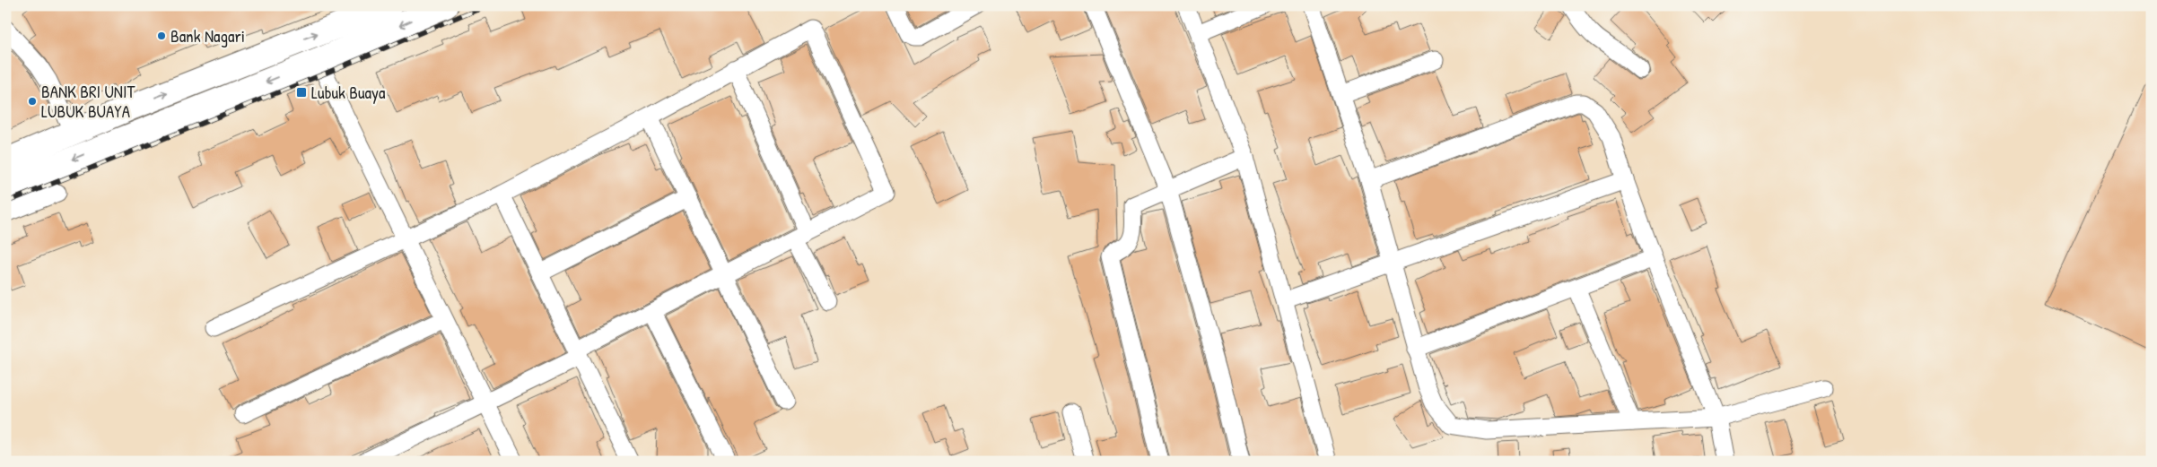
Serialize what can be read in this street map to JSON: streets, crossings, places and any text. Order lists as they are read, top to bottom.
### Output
{
  "places": {
    "other": ["Bank Nagari", "BANK BRI UNIT LUBUK BUAYA"],
    "transit": ["Lubuk Buaya"]
  }
}
